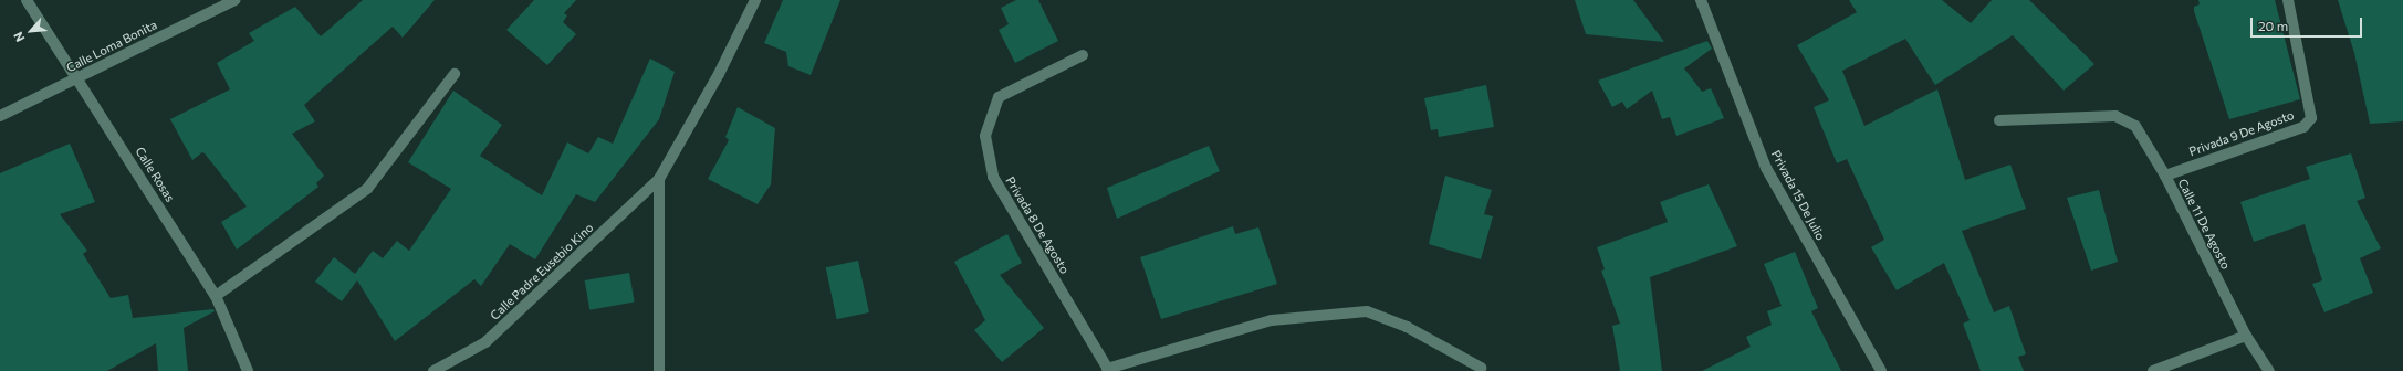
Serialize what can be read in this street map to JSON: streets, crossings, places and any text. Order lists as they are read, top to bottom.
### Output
{
  "streets": {
    "street": [
      "Calle Loma Bonita",
      "Privada 9 De Agosto",
      "Calle Rosas",
      "Privada 15 De Julio",
      "Calle 11 De Agosto",
      "Privada 8 De Agosto",
      "Calle Padre Eusebio Kino"
    ]
  },
  "crossings": [
    ["Calle Loma Bonita", "Calle Rosas"],
    ["Privada 9 De Agosto", "Calle 11 De Agosto"]
  ],
  "scale_bar": "20 m",
  "north": "bottom left"
}
